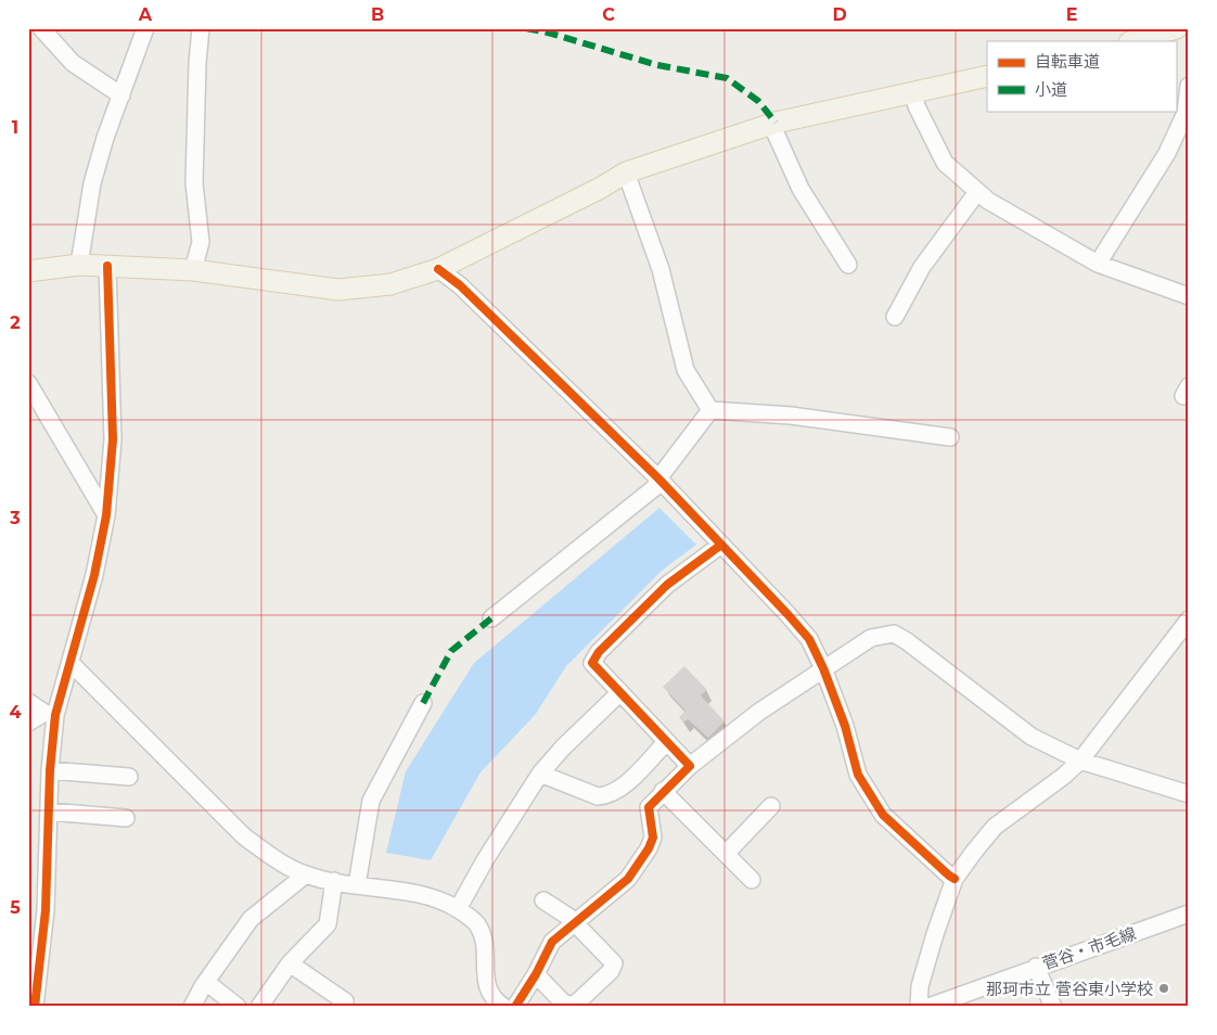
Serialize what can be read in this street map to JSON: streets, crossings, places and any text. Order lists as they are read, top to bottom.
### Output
{
  "streets": {
    "street": ["菅谷・市毛線"]
  },
  "places": ["那珂市立 菅谷東小学校"],
  "legend": ["自転車道", "小道"],
  "grid": {
    "columns": [
      "A",
      "B",
      "C",
      "D",
      "E"
    ],
    "rows": [
      "1",
      "2",
      "3",
      "4",
      "5"
    ]
  }
}
